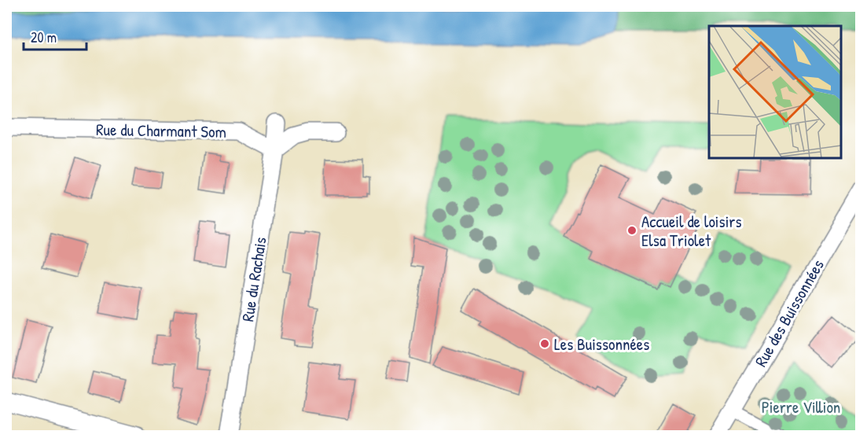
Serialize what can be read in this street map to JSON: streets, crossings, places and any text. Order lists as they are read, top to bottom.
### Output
{
  "streets": {
    "street": ["Rue du Charmant Som", "Rue du Rachais", "Rue des Buissonnées"]
  },
  "crossings": [
    ["Rue du Charmant Som", "Rue du Rachais"]
  ],
  "parks": ["Pierre Villion"],
  "places": ["Accueil de loisirs Elsa Triolet", "Les Buissonnées"],
  "scale_bar": "20 m"
}
